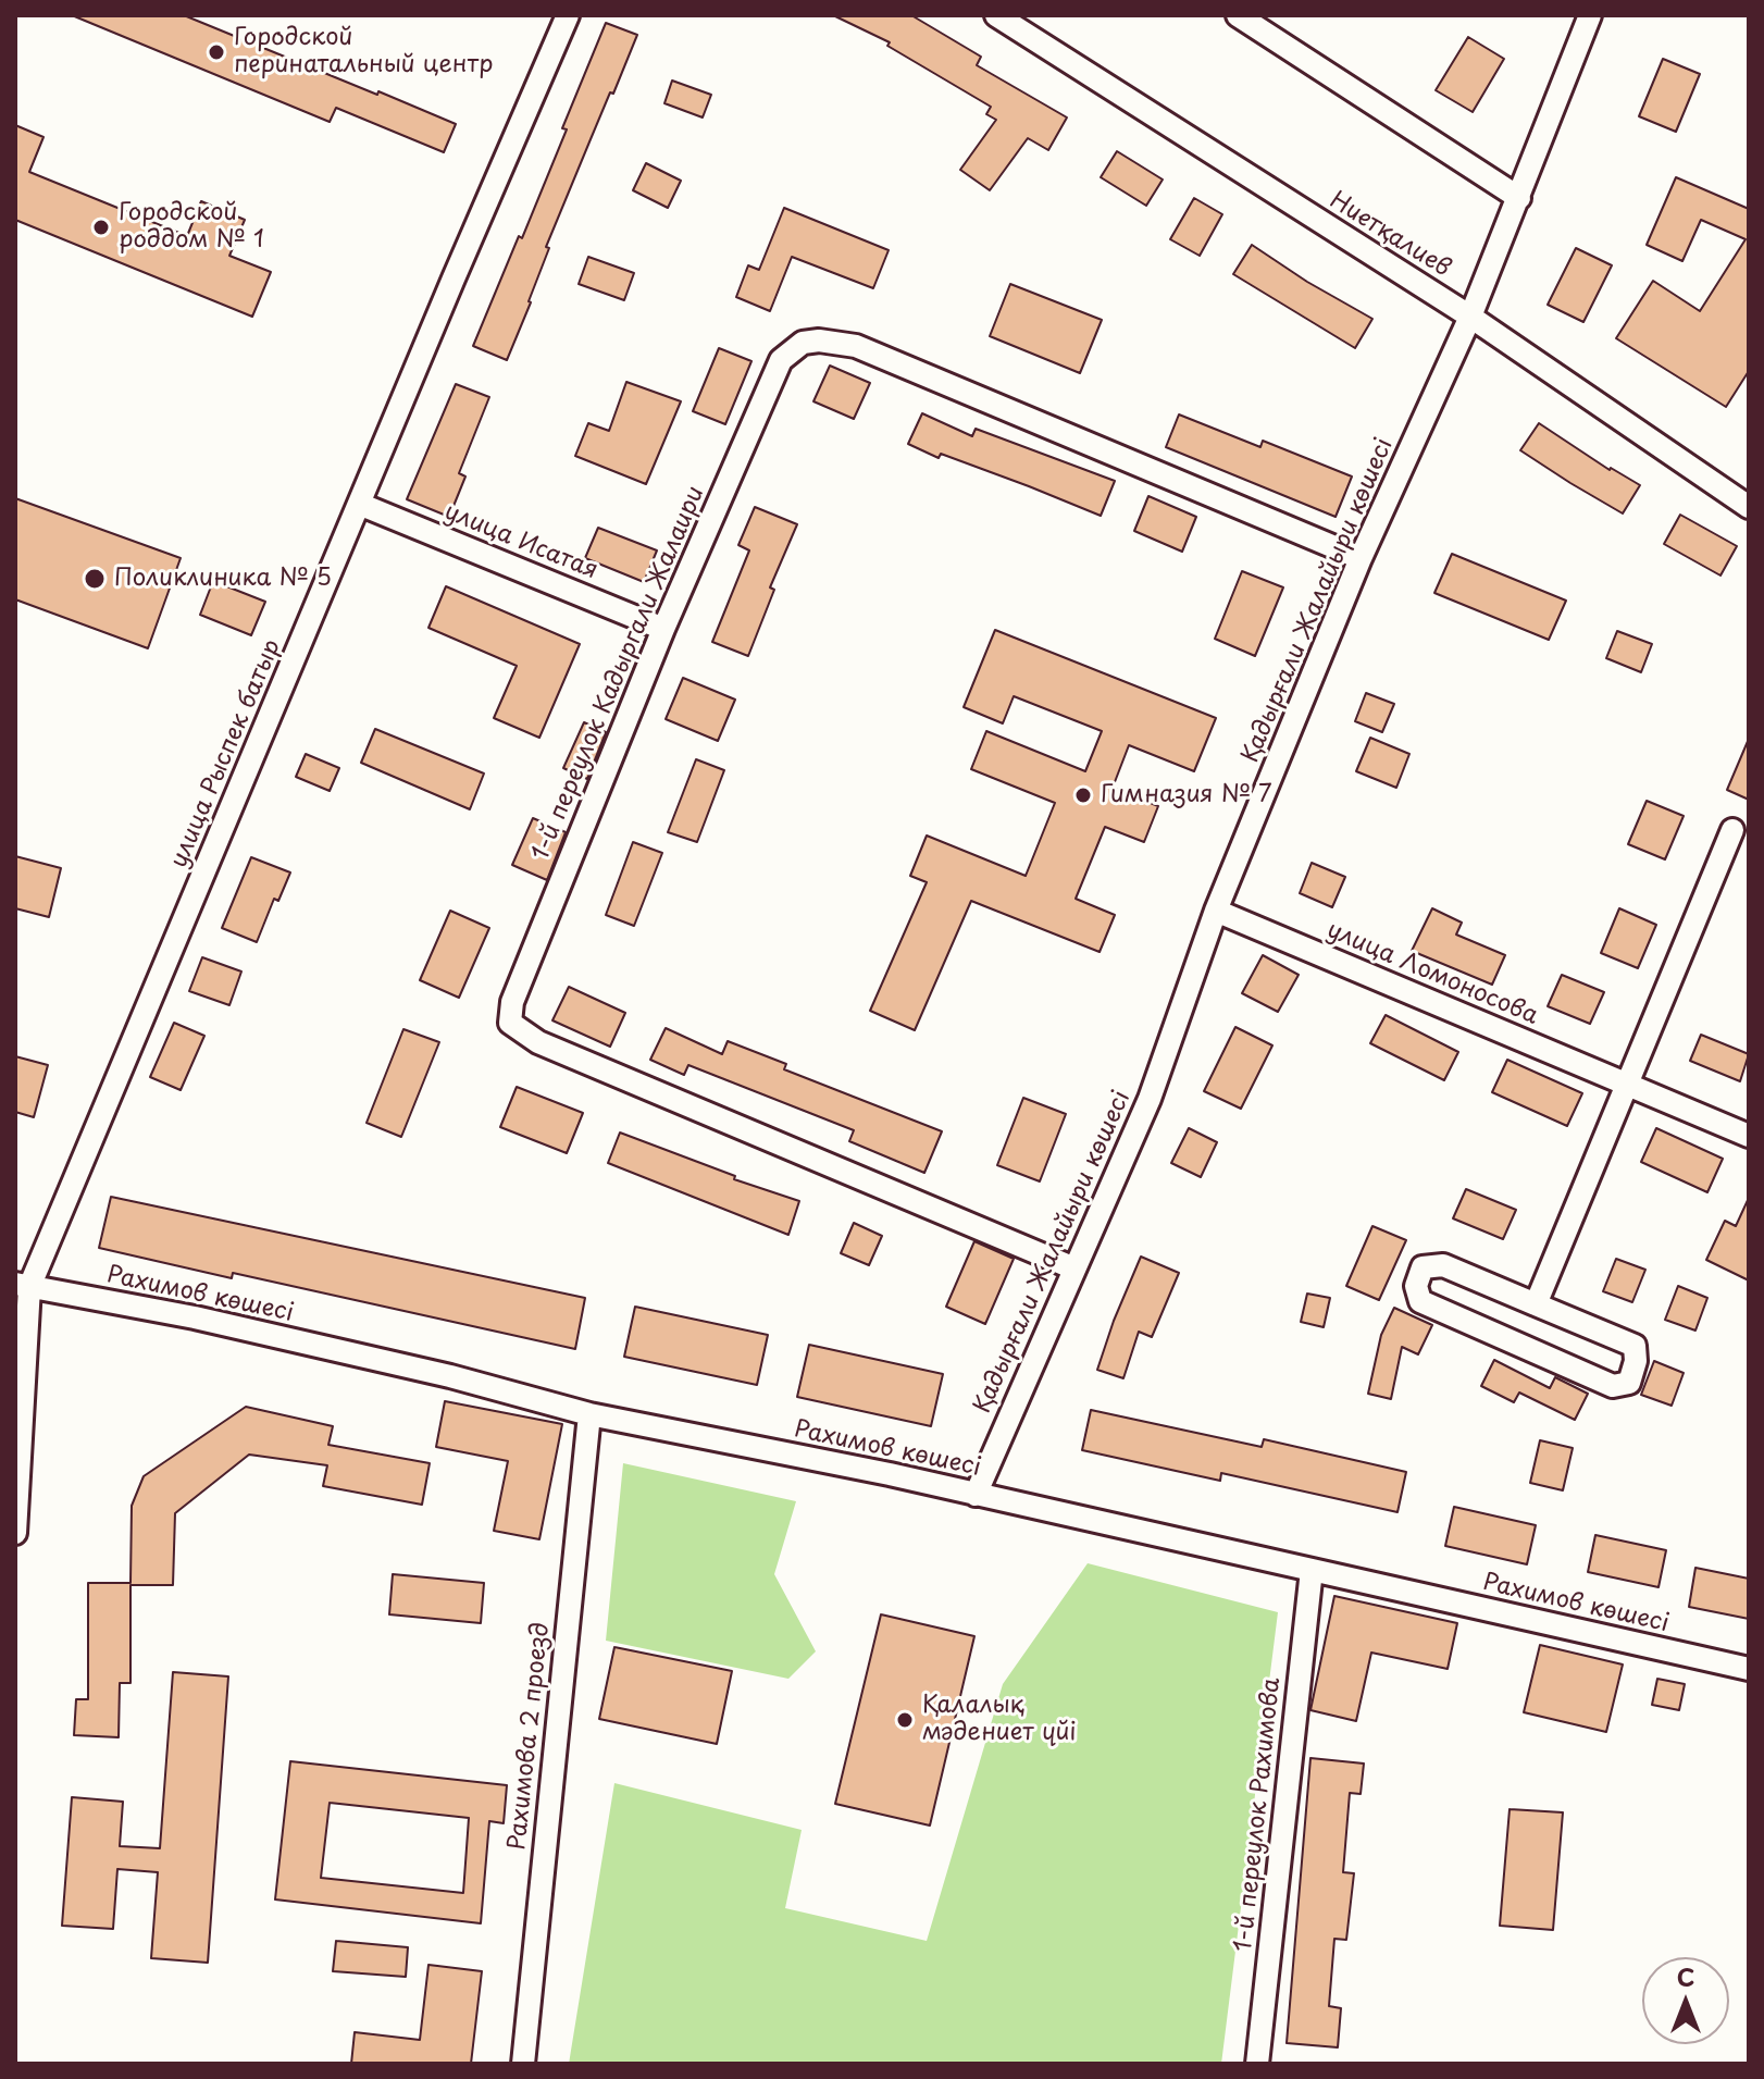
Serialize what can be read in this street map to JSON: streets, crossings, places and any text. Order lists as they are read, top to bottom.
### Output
{
  "streets": {
    "street": [
      "Ниетқалиев",
      "улица Исатая",
      "Қадырғали Жалайыри көшесі",
      "1-й переулок Кадыргали Жалаири",
      "улица Рыспек батыр",
      "улица Ломоносова",
      "Рахимов көшесі",
      "Рахимова 2 проезд",
      "1-й переулок Рахимова"
    ]
  },
  "crossings": [
    ["Ниетқалиев", "Қадырғали Жалайыри көшесі"],
    ["улица Исатая", "1-й переулок Кадыргали Жалаири"],
    ["улица Исатая", "улица Рыспек батыр"],
    ["Қадырғали Жалайыри көшесі", "1-й переулок Кадыргали Жалаири"],
    ["Қадырғали Жалайыри көшесі", "улица Ломоносова"],
    ["Қадырғали Жалайыри көшесі", "Рахимов көшесі"],
    ["улица Рыспек батыр", "Рахимов көшесі"],
    ["Рахимов көшесі", "Рахимова 2 проезд"],
    ["Рахимов көшесі", "1-й переулок Рахимова"]
  ],
  "places": [
    "Городской перинатальный центр",
    "Городской роддом № 1",
    "Поликлиника № 5",
    "Гимназия № 7",
    "Қалалық мәдениет үйі"
  ],
  "north": "top"
}
